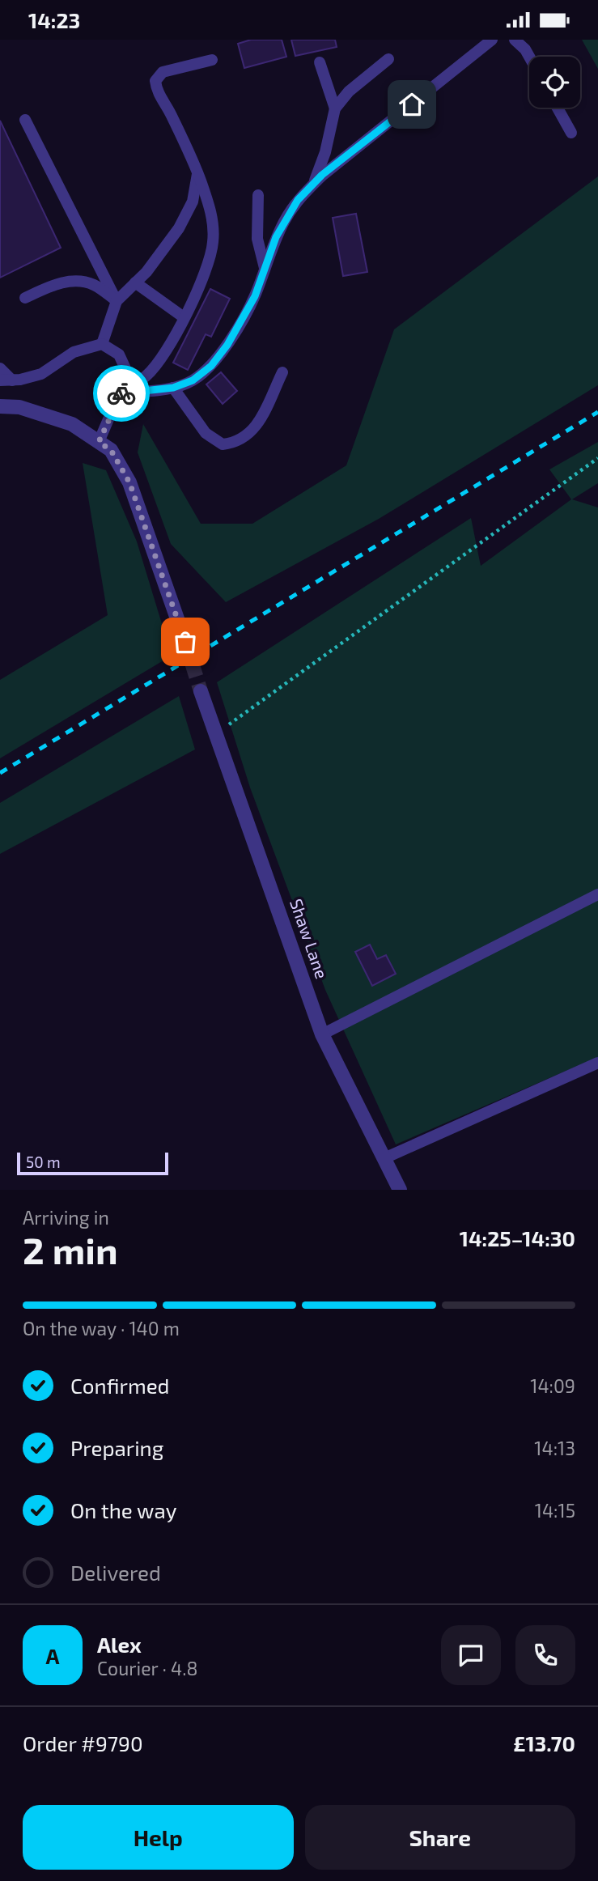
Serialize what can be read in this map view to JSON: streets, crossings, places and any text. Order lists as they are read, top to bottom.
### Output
{
  "streets": {
    "street": ["Shaw Lane"]
  },
  "scale_bar": "50 m",
  "page": {
    "status": "14:23",
    "scale": "50 m",
    "heading": ["2 min", "Arriving in", "14:25–14:30"],
    "panel": [
      "Alex",
      "Courier · 4.8",
      "Order #9790",
      "£13.70"
    ],
    "bar": "On the way · 140 m",
    "list": [
      ["Confirmed", "14:09"],
      ["Preparing", "14:13"],
      ["On the way", "14:15"],
      "Delivered"
    ],
    "round": "A",
    "buttons": ["Help", "Share"]
  }
}
